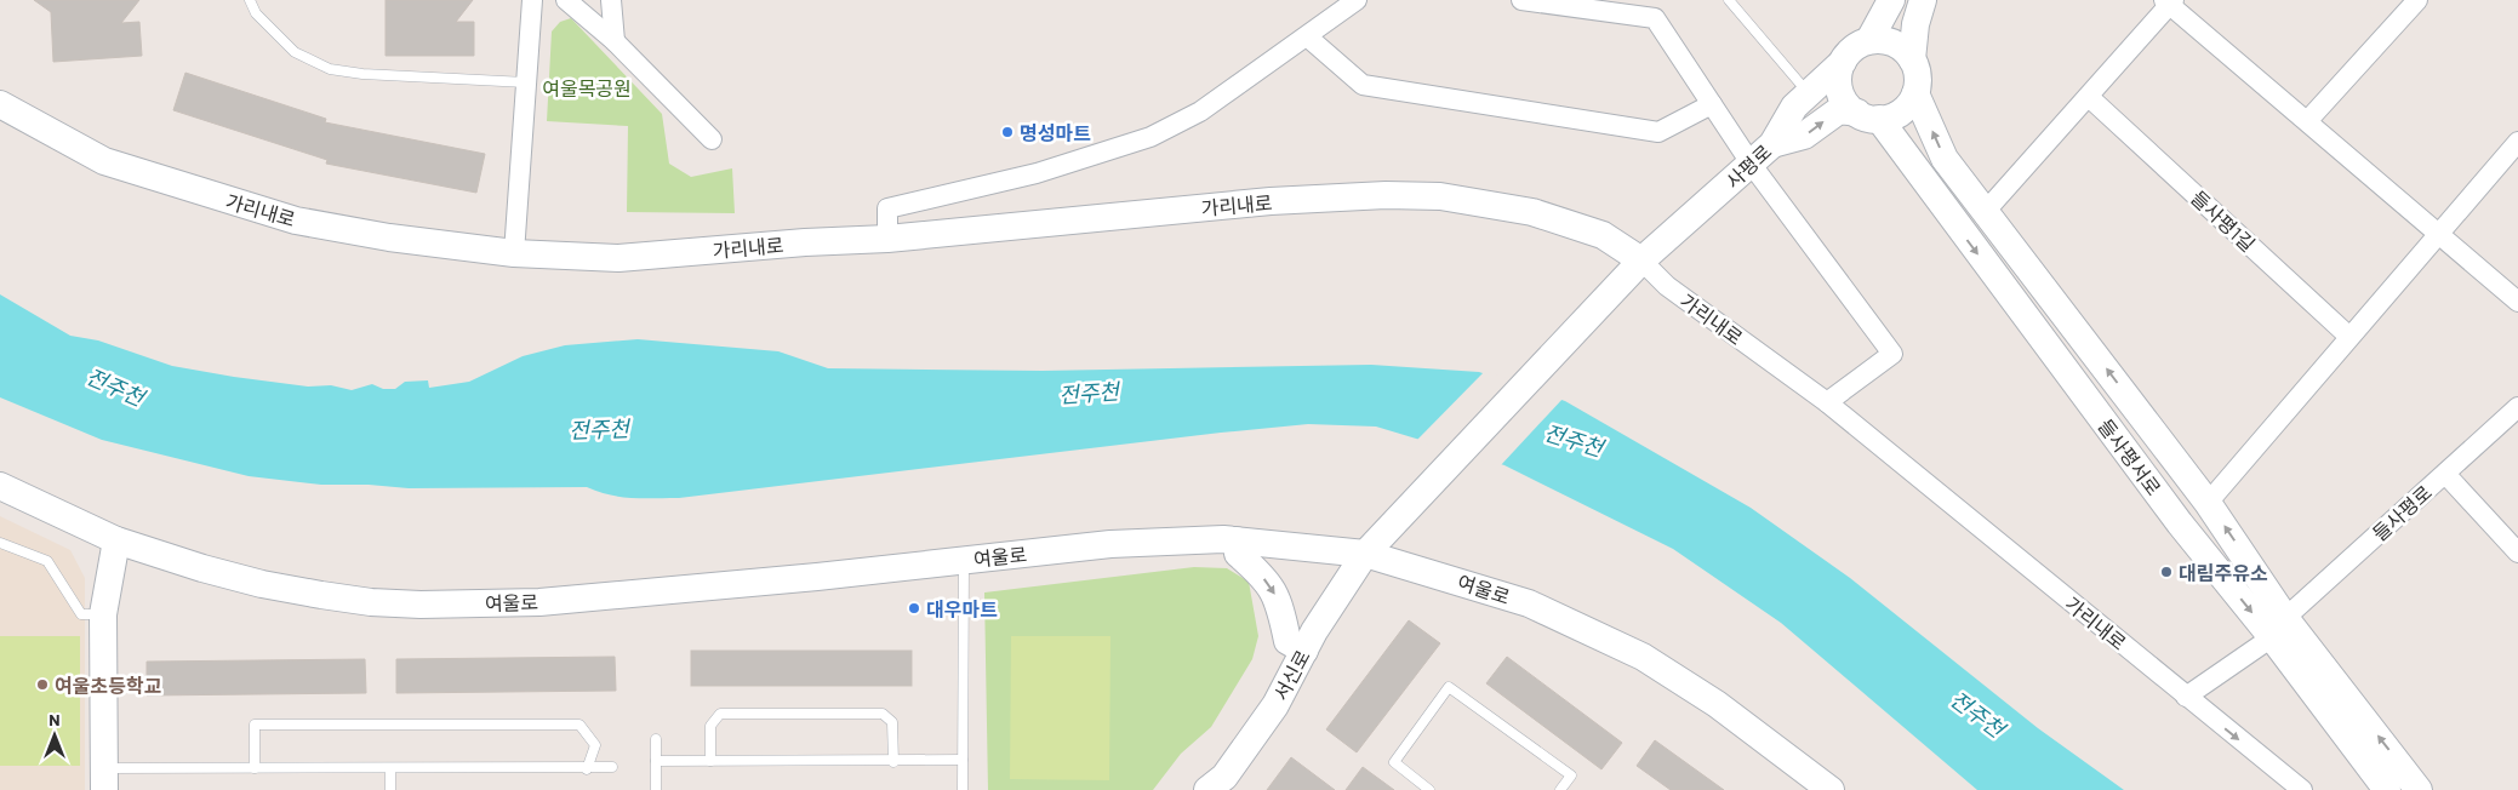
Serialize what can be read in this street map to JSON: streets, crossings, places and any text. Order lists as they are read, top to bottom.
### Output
{
  "streets": {
    "street": [
      "사평로",
      "가리내로",
      "들사평1길",
      "들사평서로",
      "들사평로",
      "여울로",
      "서신로"
    ]
  },
  "crossings": [
    ["사평로", "가리내로"],
    ["사평로", "들사평서로"],
    ["사평로", "서신로"],
    ["가리내로", "들사평로"],
    ["들사평서로", "들사평로"],
    ["여울로", "서신로"]
  ],
  "water": ["전주천"],
  "parks": ["여울목공원"],
  "places": [
    "명성마트",
    "대림주유소",
    "대우마트",
    "여울초등학교"
  ],
  "north": "top"
}
